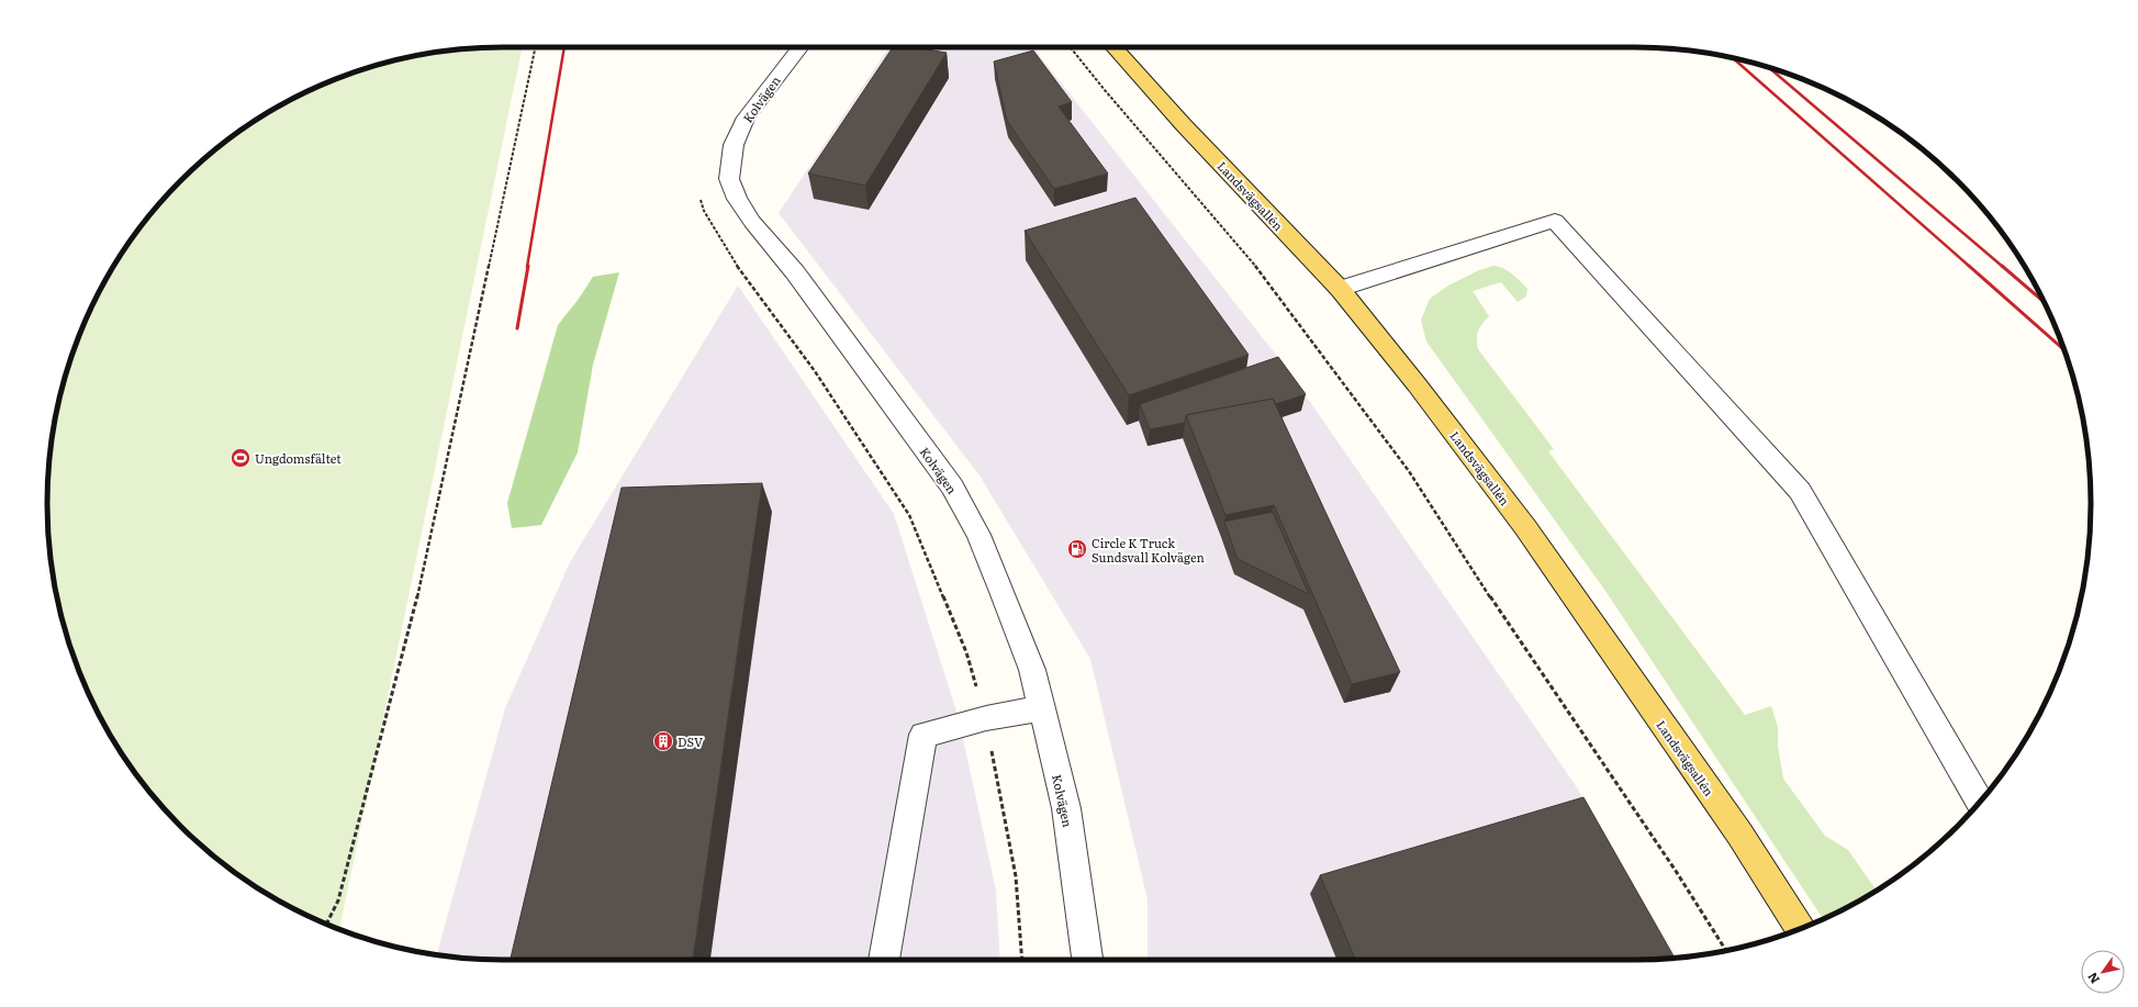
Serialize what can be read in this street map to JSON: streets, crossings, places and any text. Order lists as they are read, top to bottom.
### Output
{
  "streets": {
    "main road": ["Landsvägsallén"],
    "street": ["Kolvägen"]
  },
  "places": {
    "sports": ["Ungdomsfältet"],
    "fuel station": ["Circle K Truck Sundsvall Kolvägen"],
    "building": ["DSV"]
  },
  "north": "bottom left"
}
